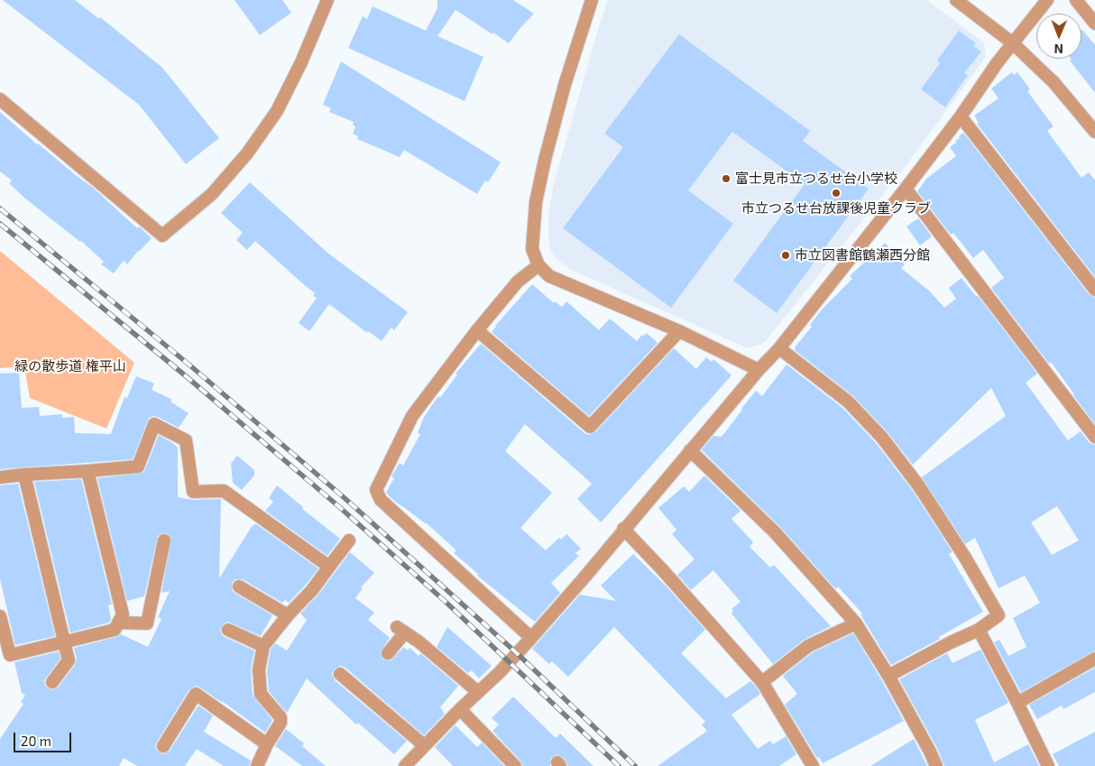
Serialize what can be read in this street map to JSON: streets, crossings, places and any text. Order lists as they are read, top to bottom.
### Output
{
  "parks": ["緑の散歩道 権平山"],
  "places": ["富士見市立つるせ台小学校", "市立つるせ台放課後児童クラブ", "市立図書館鶴瀬西分館"],
  "scale_bar": "20 m",
  "north": "bottom"
}
